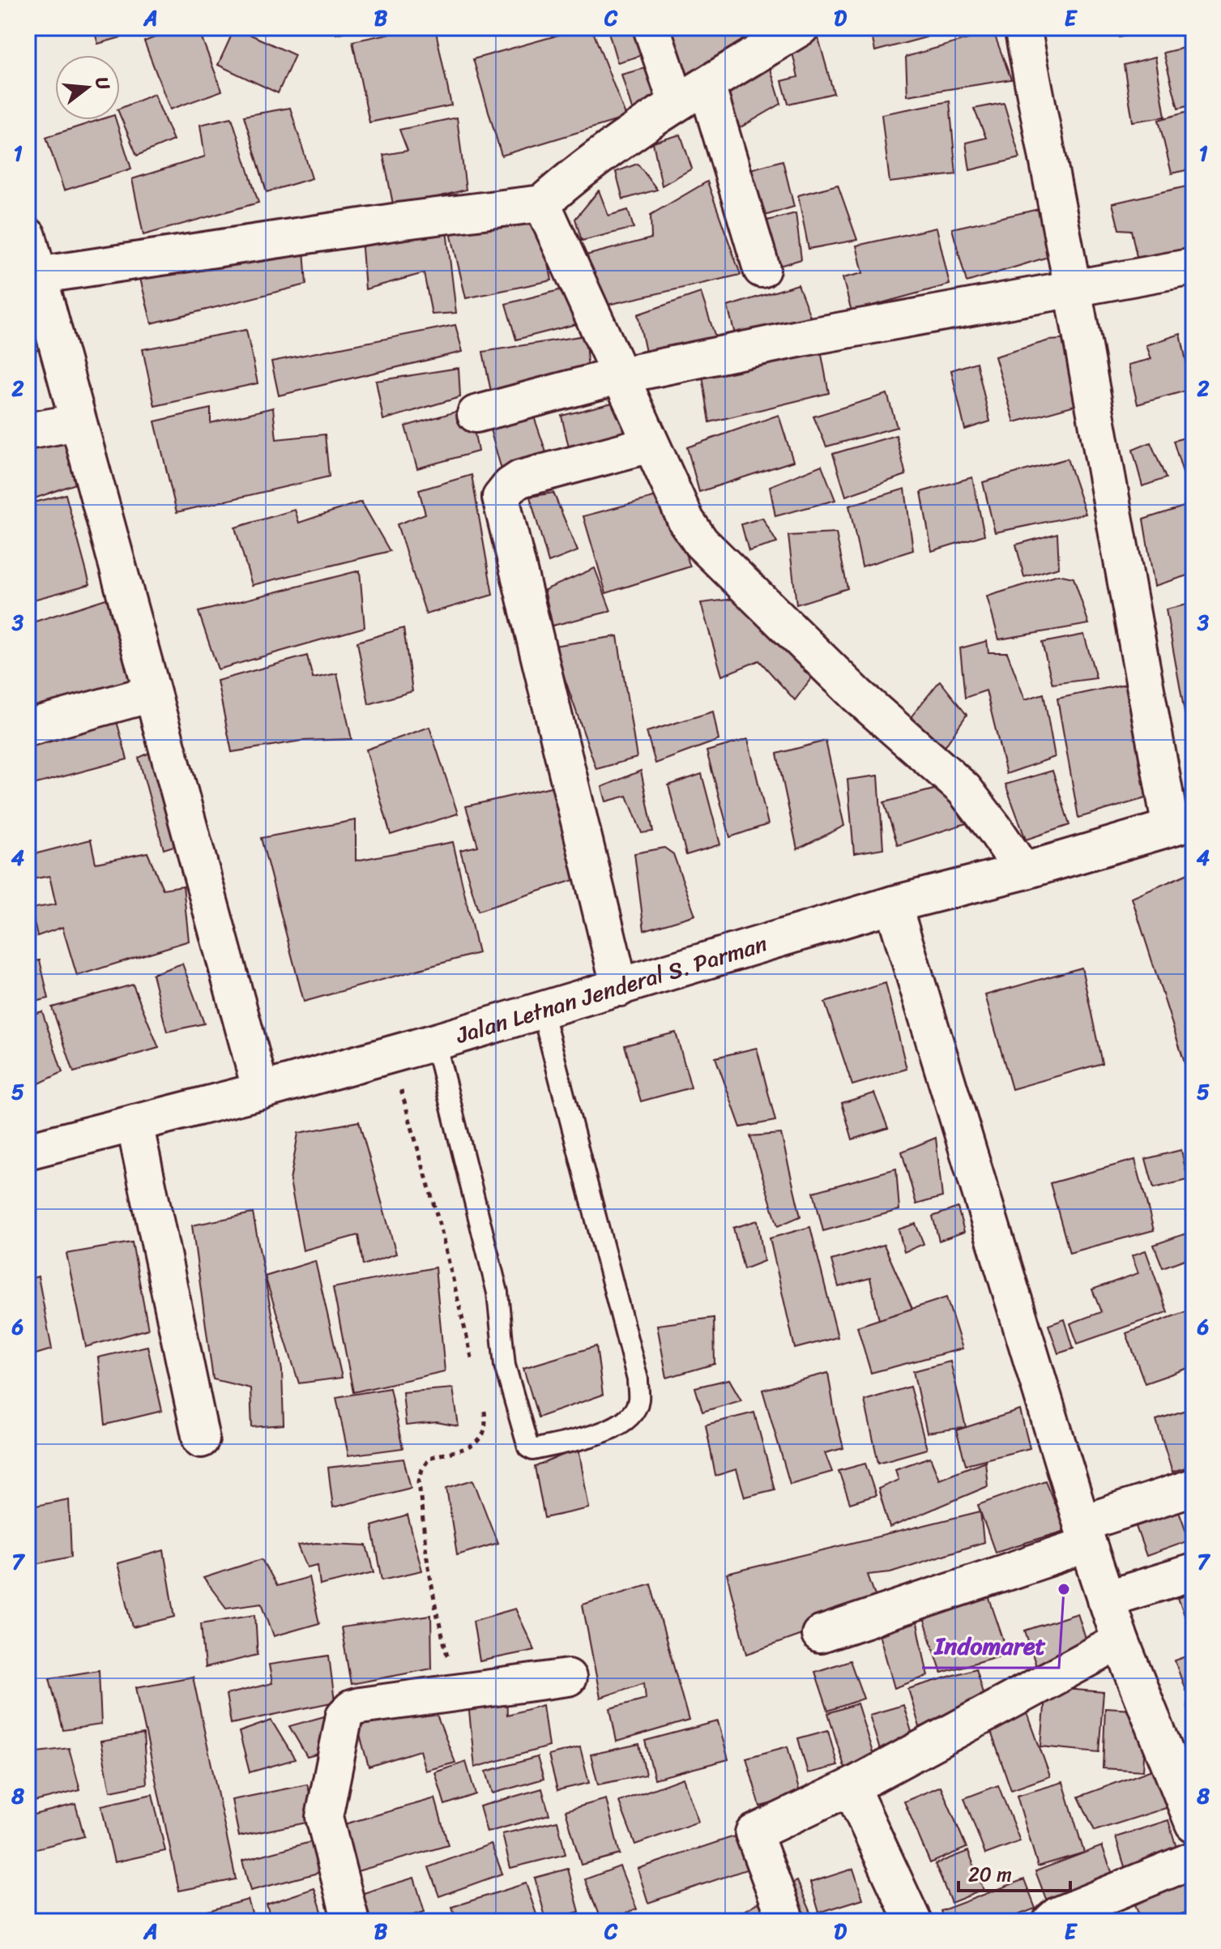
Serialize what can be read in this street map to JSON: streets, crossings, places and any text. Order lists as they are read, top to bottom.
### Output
{
  "streets": {
    "street": ["Jalan Letnan Jenderal S. Parman"]
  },
  "places": ["Indomaret"],
  "scale_bar": "20 m",
  "north": "right",
  "grid": {
    "columns": [
      "A",
      "B",
      "C",
      "D",
      "E"
    ],
    "rows": [
      "1",
      "2",
      "3",
      "4",
      "5",
      "6",
      "7",
      "8"
    ]
  }
}
